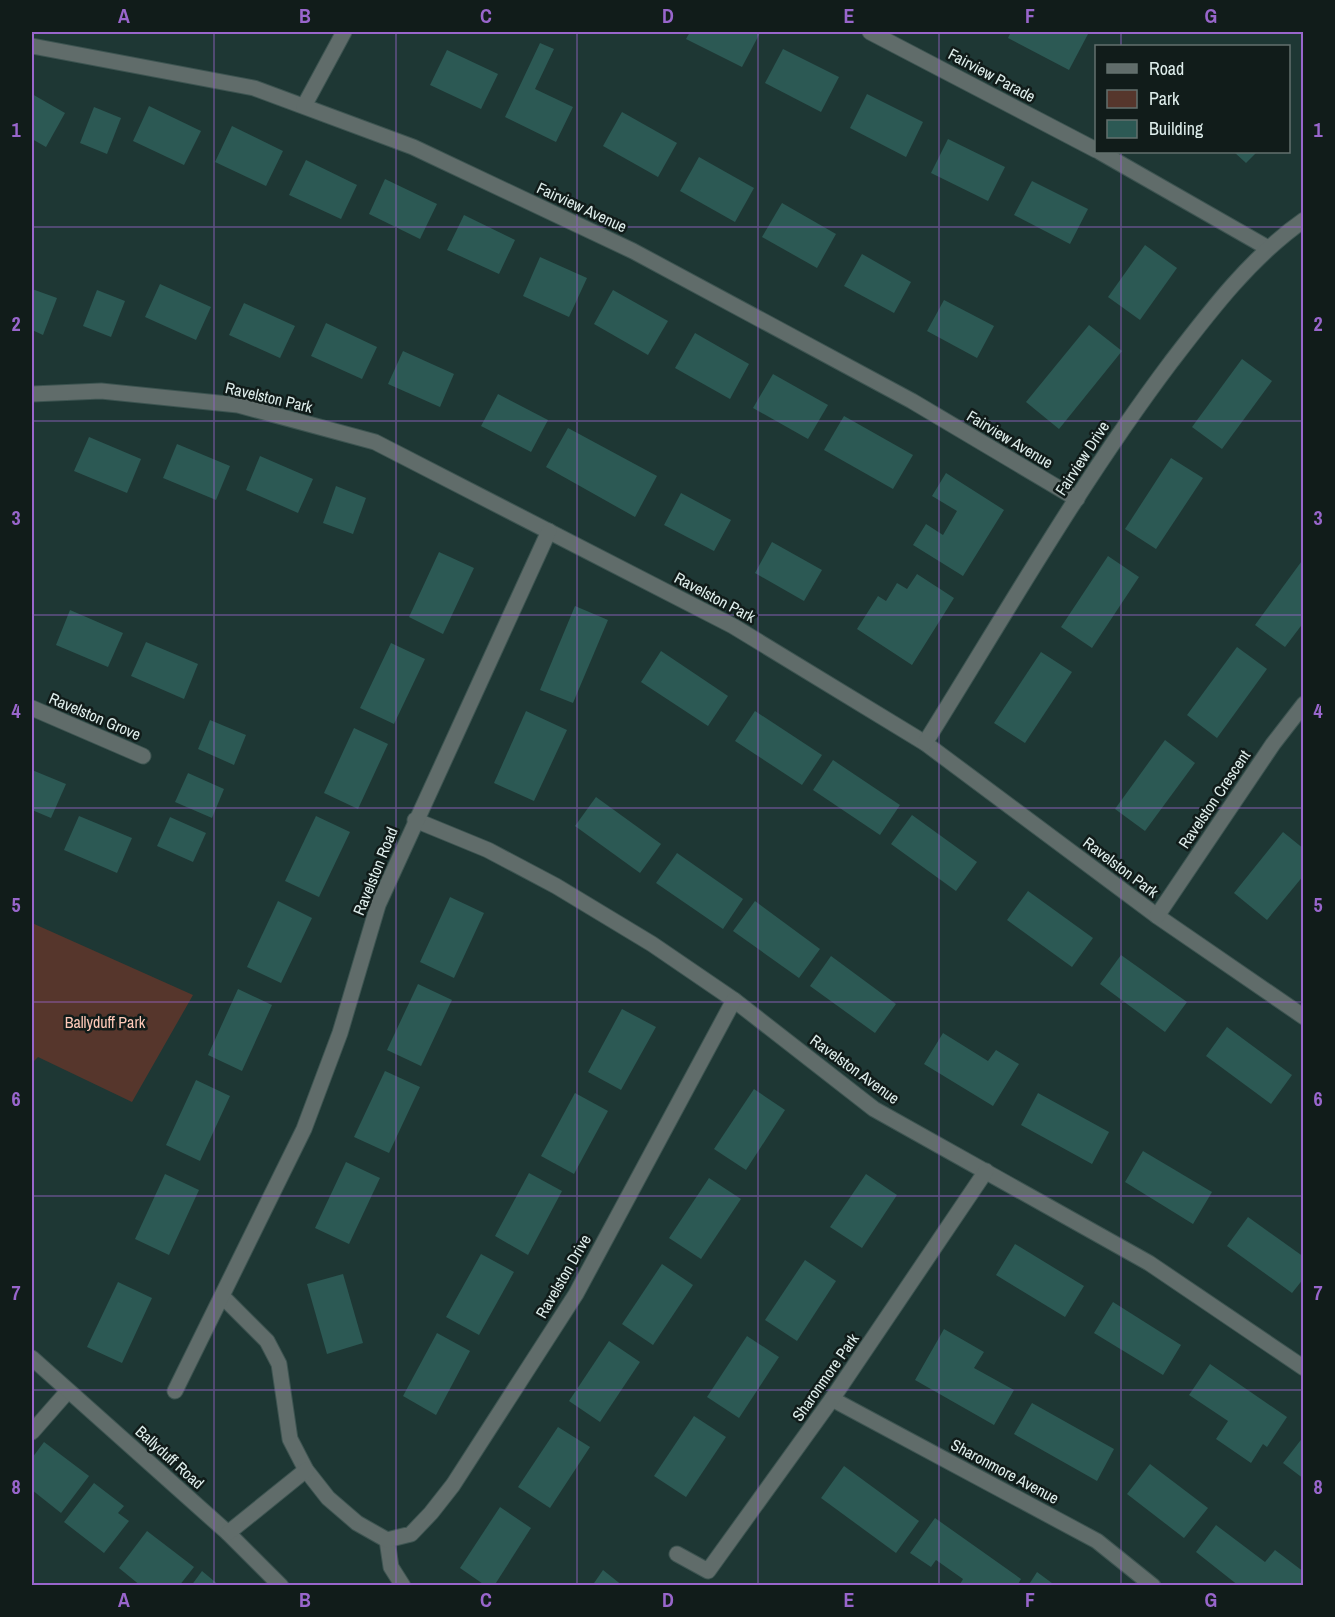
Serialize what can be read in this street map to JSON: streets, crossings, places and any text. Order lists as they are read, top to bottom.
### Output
{
  "streets": {
    "street": [
      "Fairview Parade",
      "Fairview Avenue",
      "Ravelston Park",
      "Fairview Drive",
      "Ravelston Grove",
      "Ravelston Crescent",
      "Ravelston Road",
      "Ravelston Avenue",
      "Ravelston Drive",
      "Sharonmore Park",
      "Ballyduff Road",
      "Sharonmore Avenue"
    ]
  },
  "crossings": [
    ["Fairview Parade", "Fairview Drive"],
    ["Fairview Avenue", "Fairview Drive"],
    ["Ravelston Park", "Fairview Drive"],
    ["Ravelston Park", "Ravelston Crescent"],
    ["Ravelston Park", "Ravelston Road"],
    ["Ravelston Road", "Ravelston Avenue"],
    ["Ravelston Avenue", "Ravelston Drive"],
    ["Ravelston Avenue", "Sharonmore Park"],
    ["Sharonmore Park", "Sharonmore Avenue"]
  ],
  "parks": ["Ballyduff Park"],
  "legend": ["Road", "Park", "Building"],
  "grid": {
    "columns": [
      "A",
      "B",
      "C",
      "D",
      "E",
      "F",
      "G"
    ],
    "rows": [
      "1",
      "2",
      "3",
      "4",
      "5",
      "6",
      "7",
      "8"
    ]
  }
}
